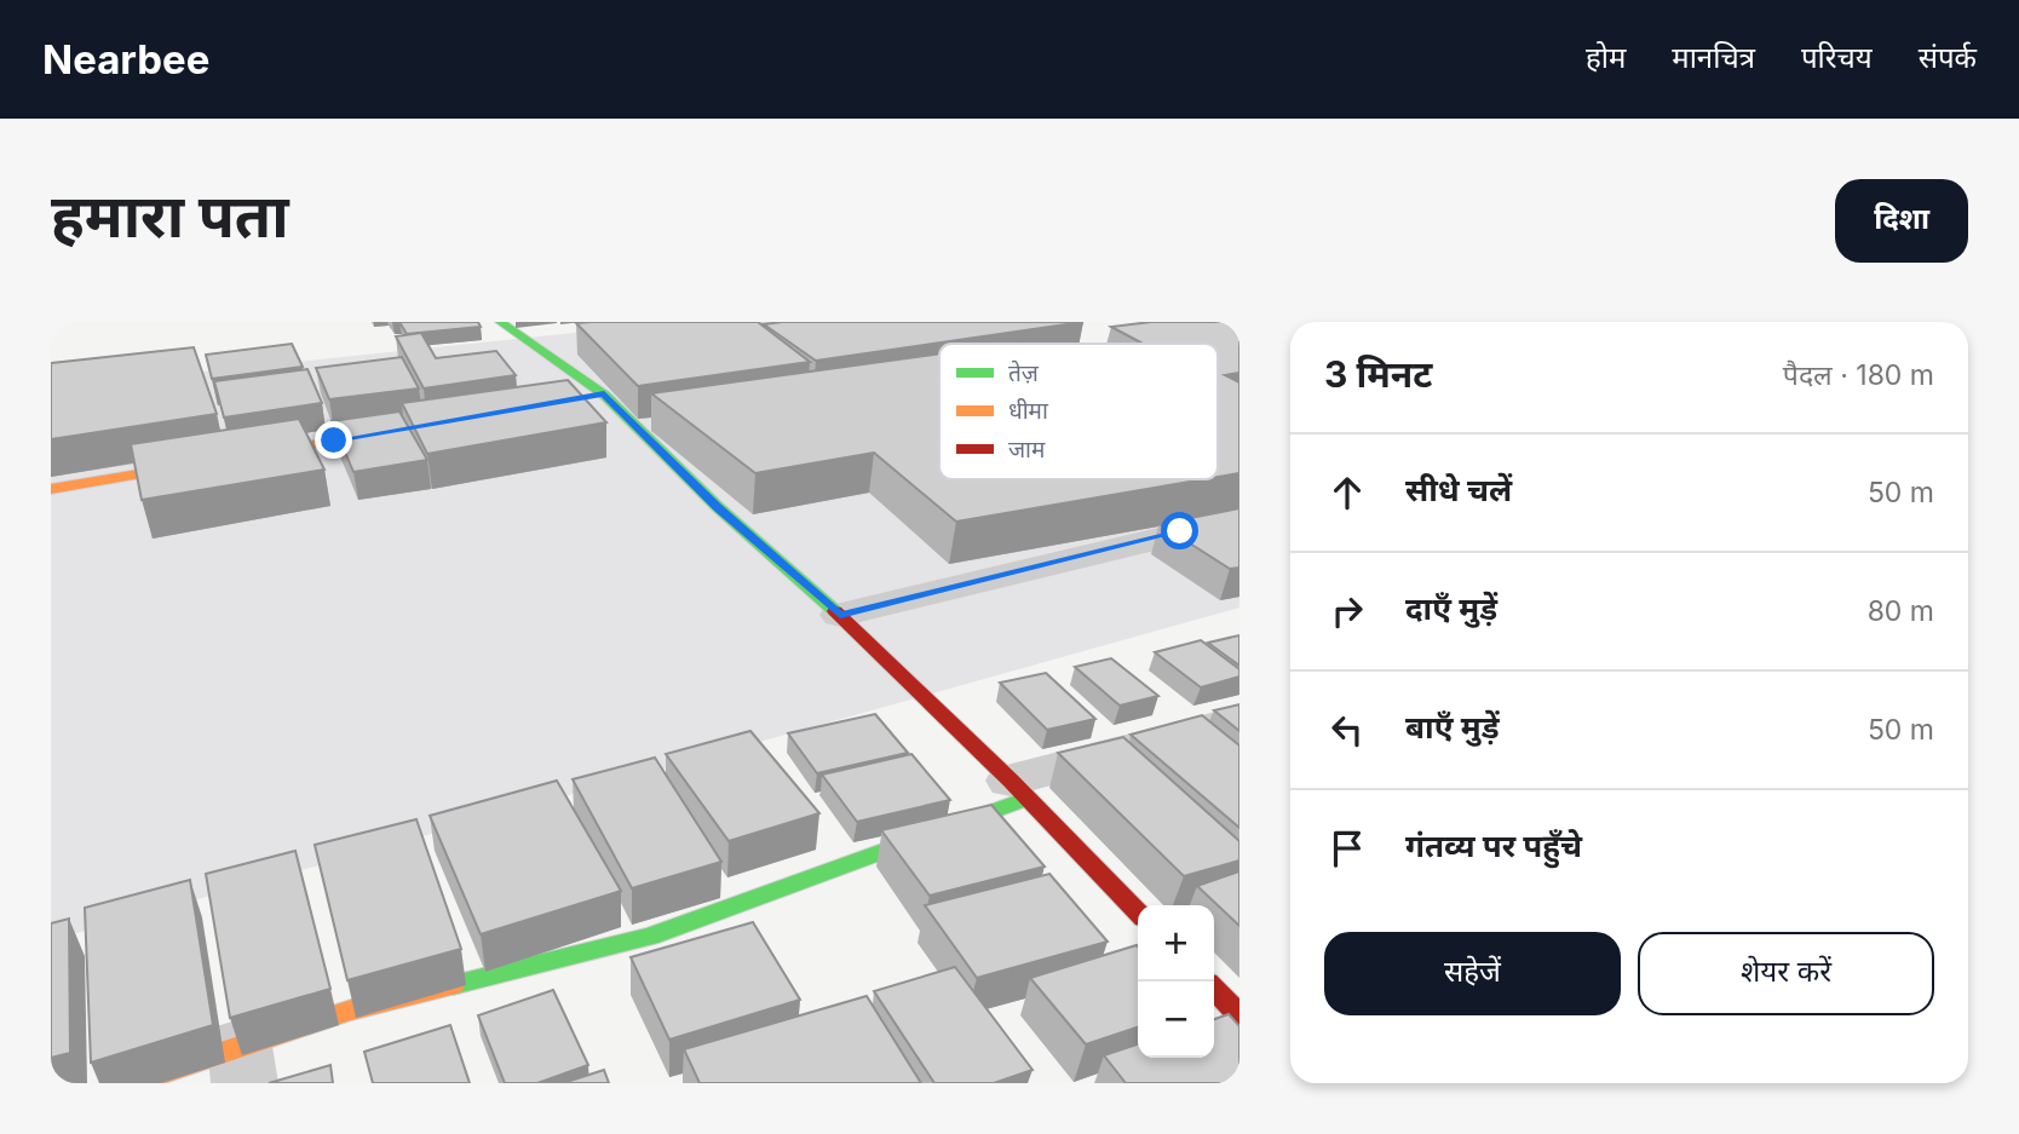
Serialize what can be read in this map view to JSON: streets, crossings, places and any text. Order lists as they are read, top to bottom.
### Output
{
  "legend": ["तेज़", "धीमा", "जाम"],
  "page": {
    "header": "Nearbee",
    "nav": [
      "होम",
      "मानचित्र",
      "परिचय",
      "संपर्क"
    ],
    "buttons": [
      "दिशा",
      ["सहेजें", "शेयर करें"]
    ],
    "title": "हमारा पता",
    "heading": ["3 मिनट", "पैदल · 180 m"],
    "list": [
      ["सीधे चलें", "50 m"],
      ["दाएँ मुड़ें", "80 m"],
      ["बाएँ मुड़ें", "50 m"],
      "गंतव्य पर पहुँचे"
    ],
    "map_buttons": ["+", "−"]
  }
}
